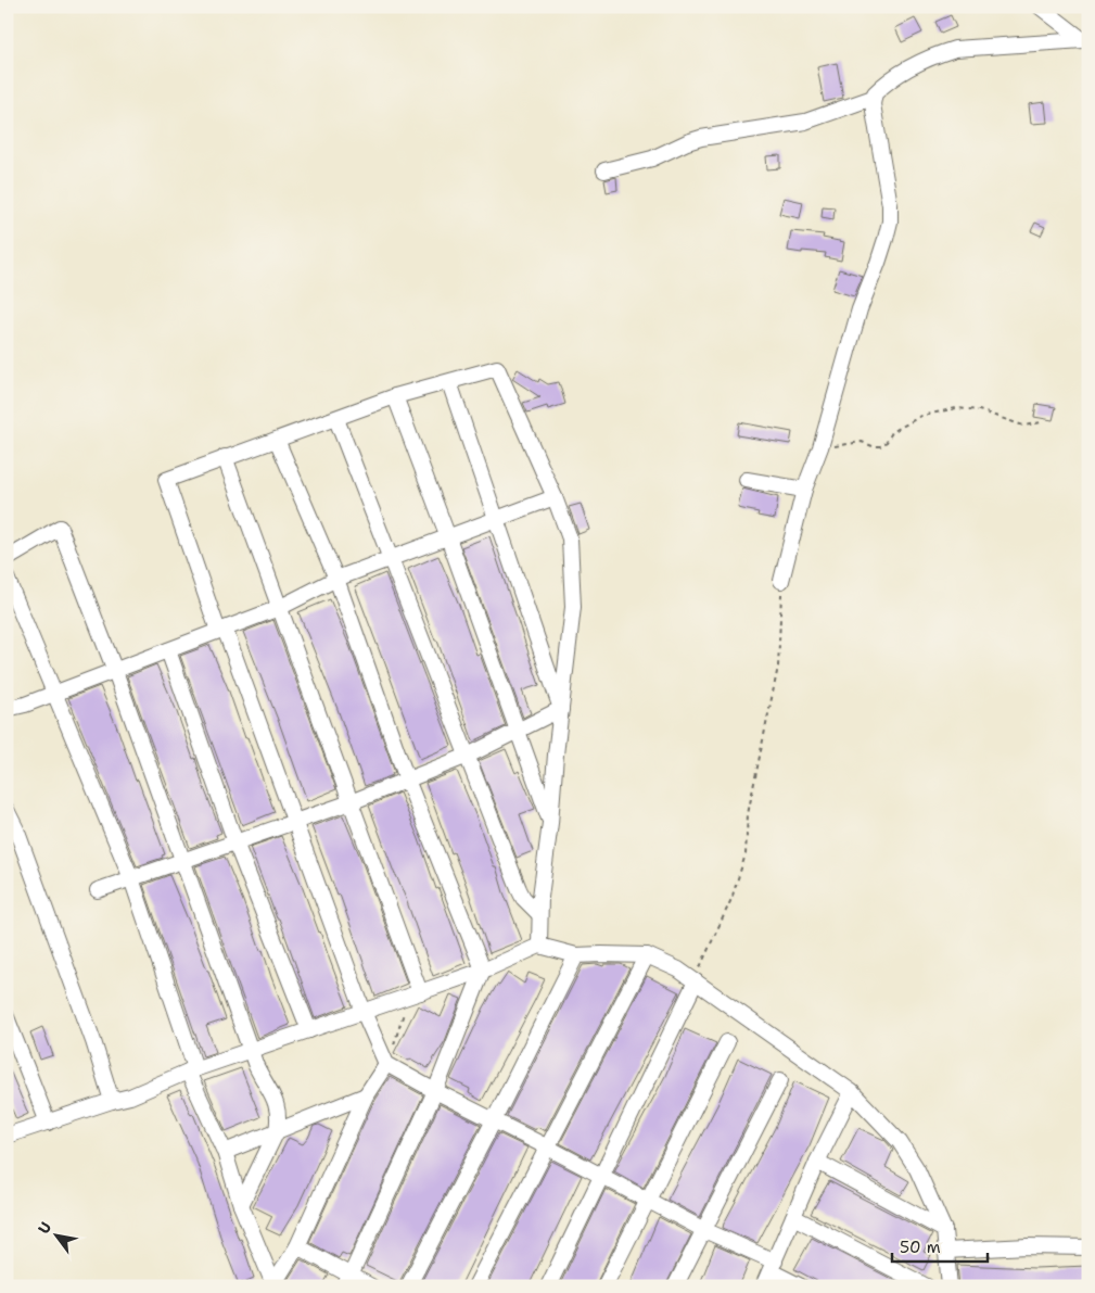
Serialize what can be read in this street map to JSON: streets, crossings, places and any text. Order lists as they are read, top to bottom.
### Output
{
  "scale_bar": "50 m",
  "north": "top left"
}
